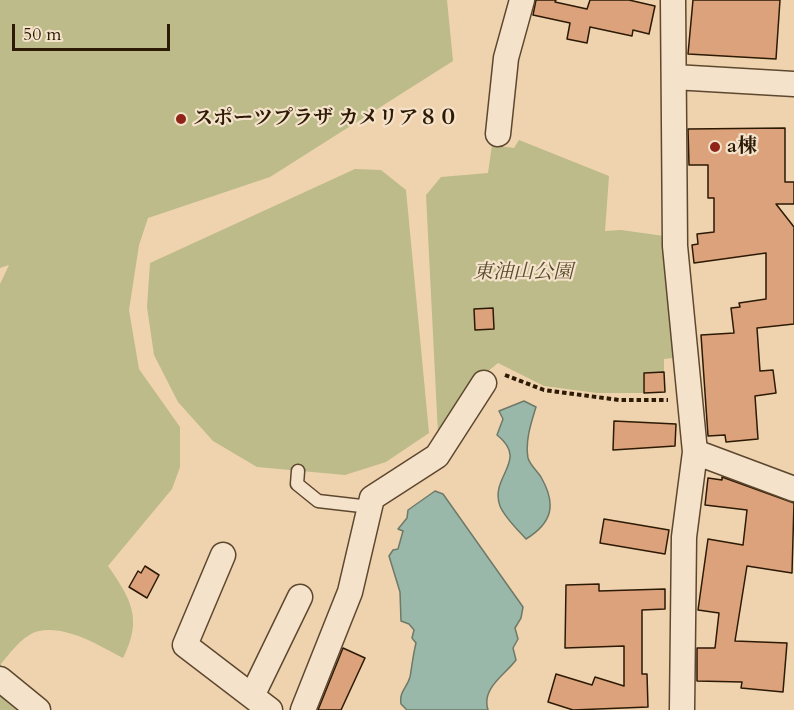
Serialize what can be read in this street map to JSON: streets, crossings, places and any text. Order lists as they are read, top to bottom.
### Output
{
  "parks": ["東油山公園"],
  "places": ["スポーツプラザ カメリア８０", "a棟"],
  "scale_bar": "50 m"
}
